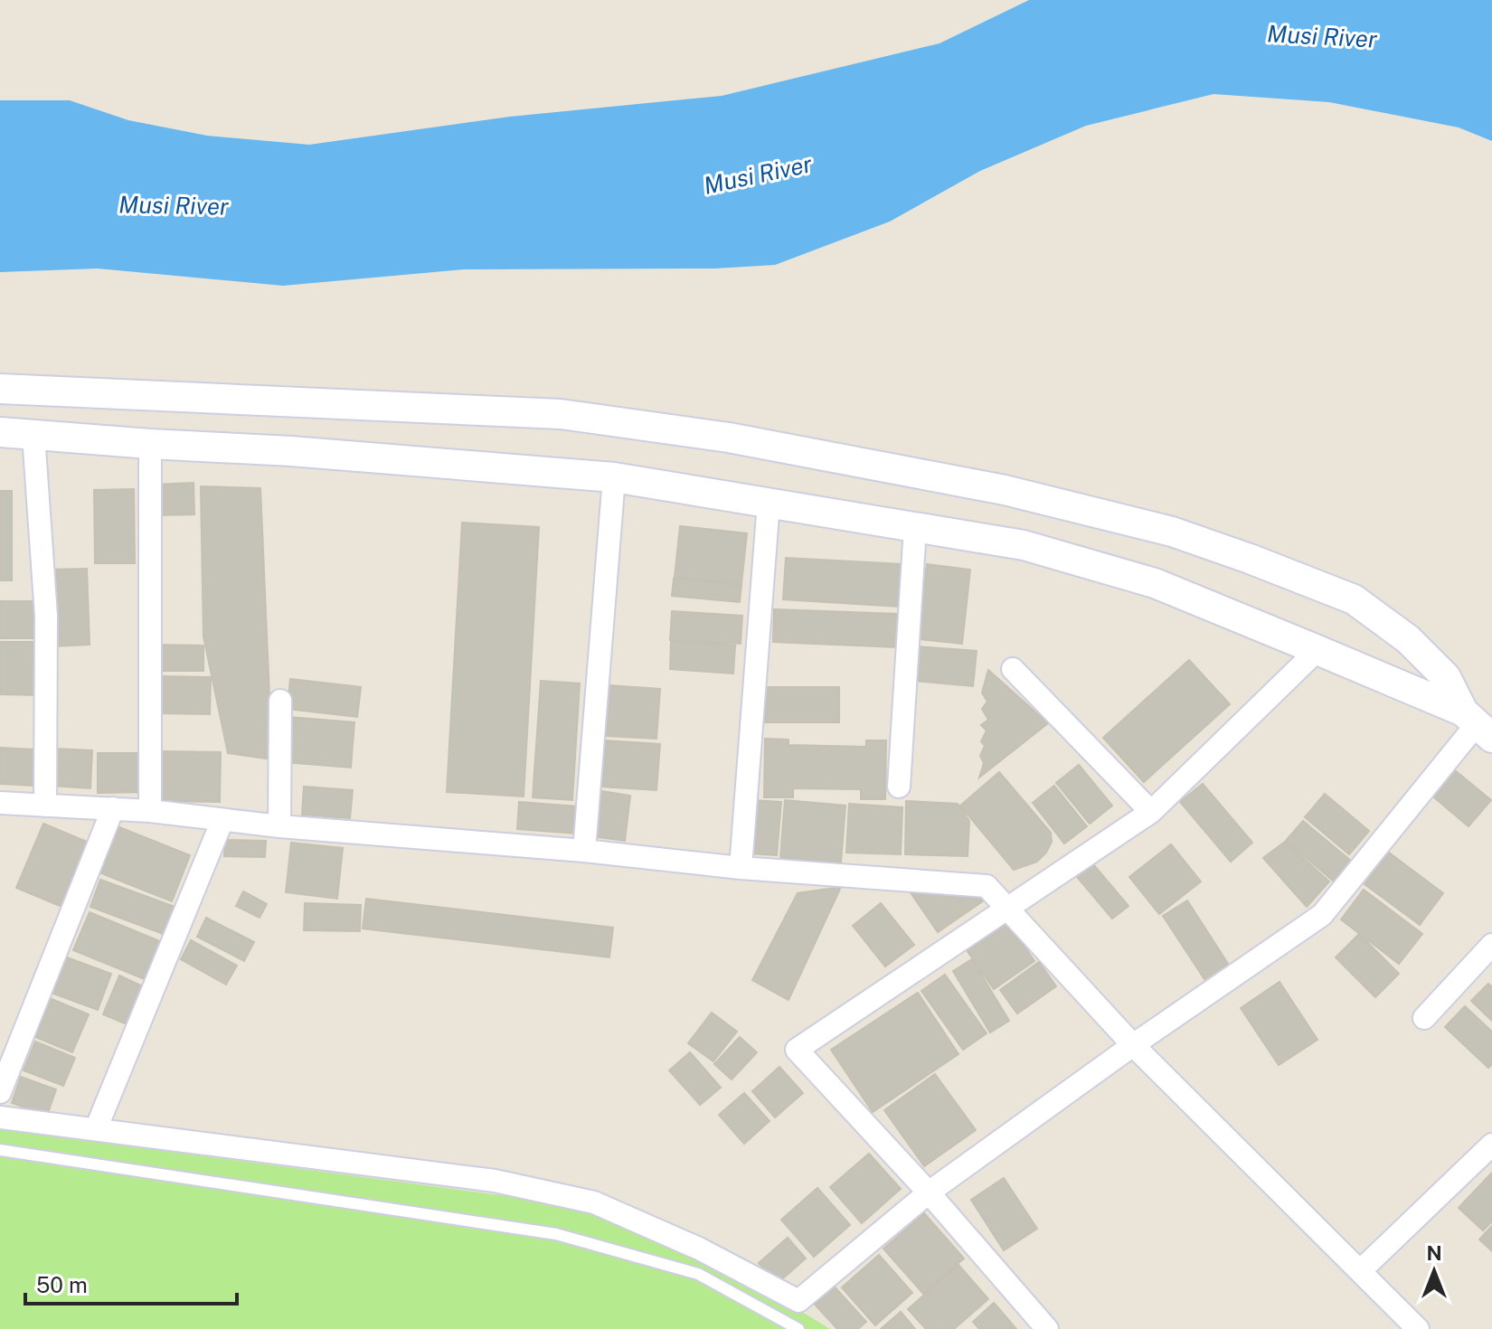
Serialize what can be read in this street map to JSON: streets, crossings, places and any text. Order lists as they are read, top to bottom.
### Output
{
  "water": ["Musi River"],
  "scale_bar": "50 m",
  "north": "top"
}
